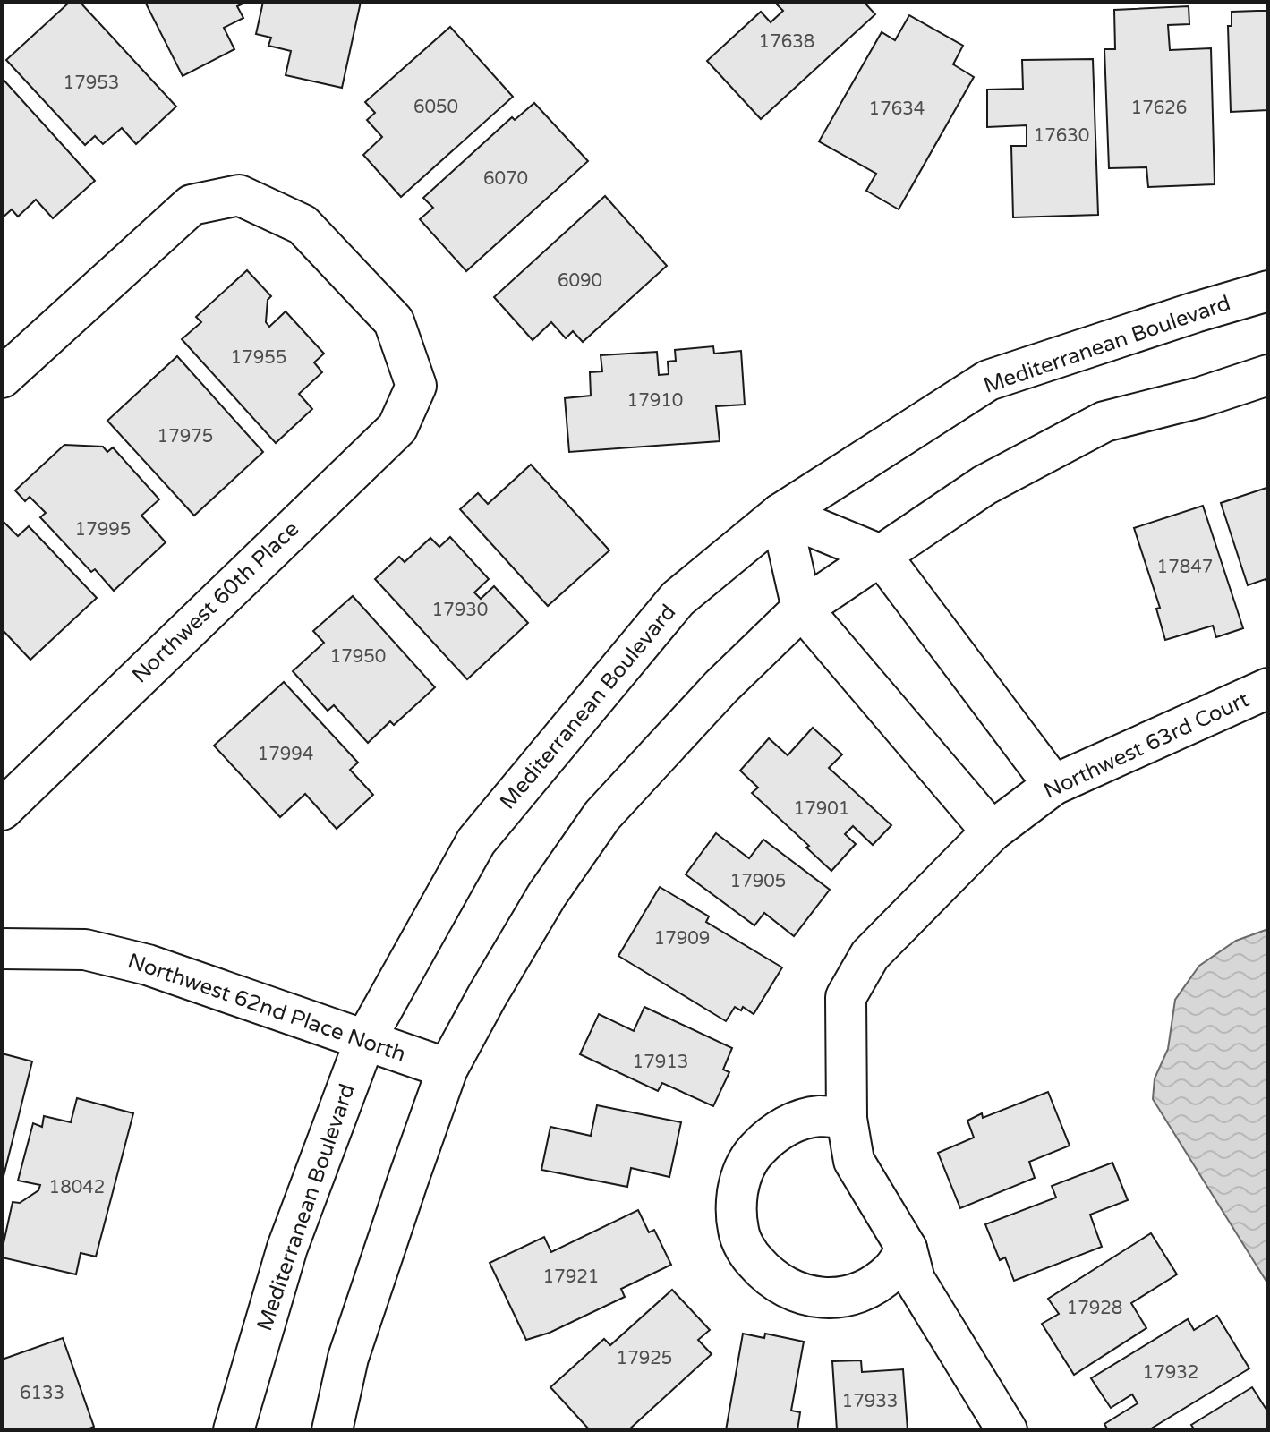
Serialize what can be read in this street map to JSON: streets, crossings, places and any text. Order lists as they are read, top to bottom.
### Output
{
  "streets": {
    "street": [
      "Mediterranean Boulevard",
      "Northwest 60th Place",
      "Northwest 63rd Court",
      "Northwest 62nd Place North"
    ]
  },
  "crossings": [
    ["Mediterranean Boulevard", "Northwest 62nd Place North"]
  ],
  "house_numbers": [
    "17638",
    "17953",
    "6050",
    "17626",
    "17634",
    "17630",
    "6070",
    "6090",
    "17955",
    "17910",
    "17975",
    "17995",
    "17847",
    "17930",
    "17950",
    "17994",
    "17901",
    "17905",
    "17909",
    "17913",
    "18042",
    "17921",
    "17928",
    "17925",
    "17932",
    "6133",
    "17933"
  ]
}
